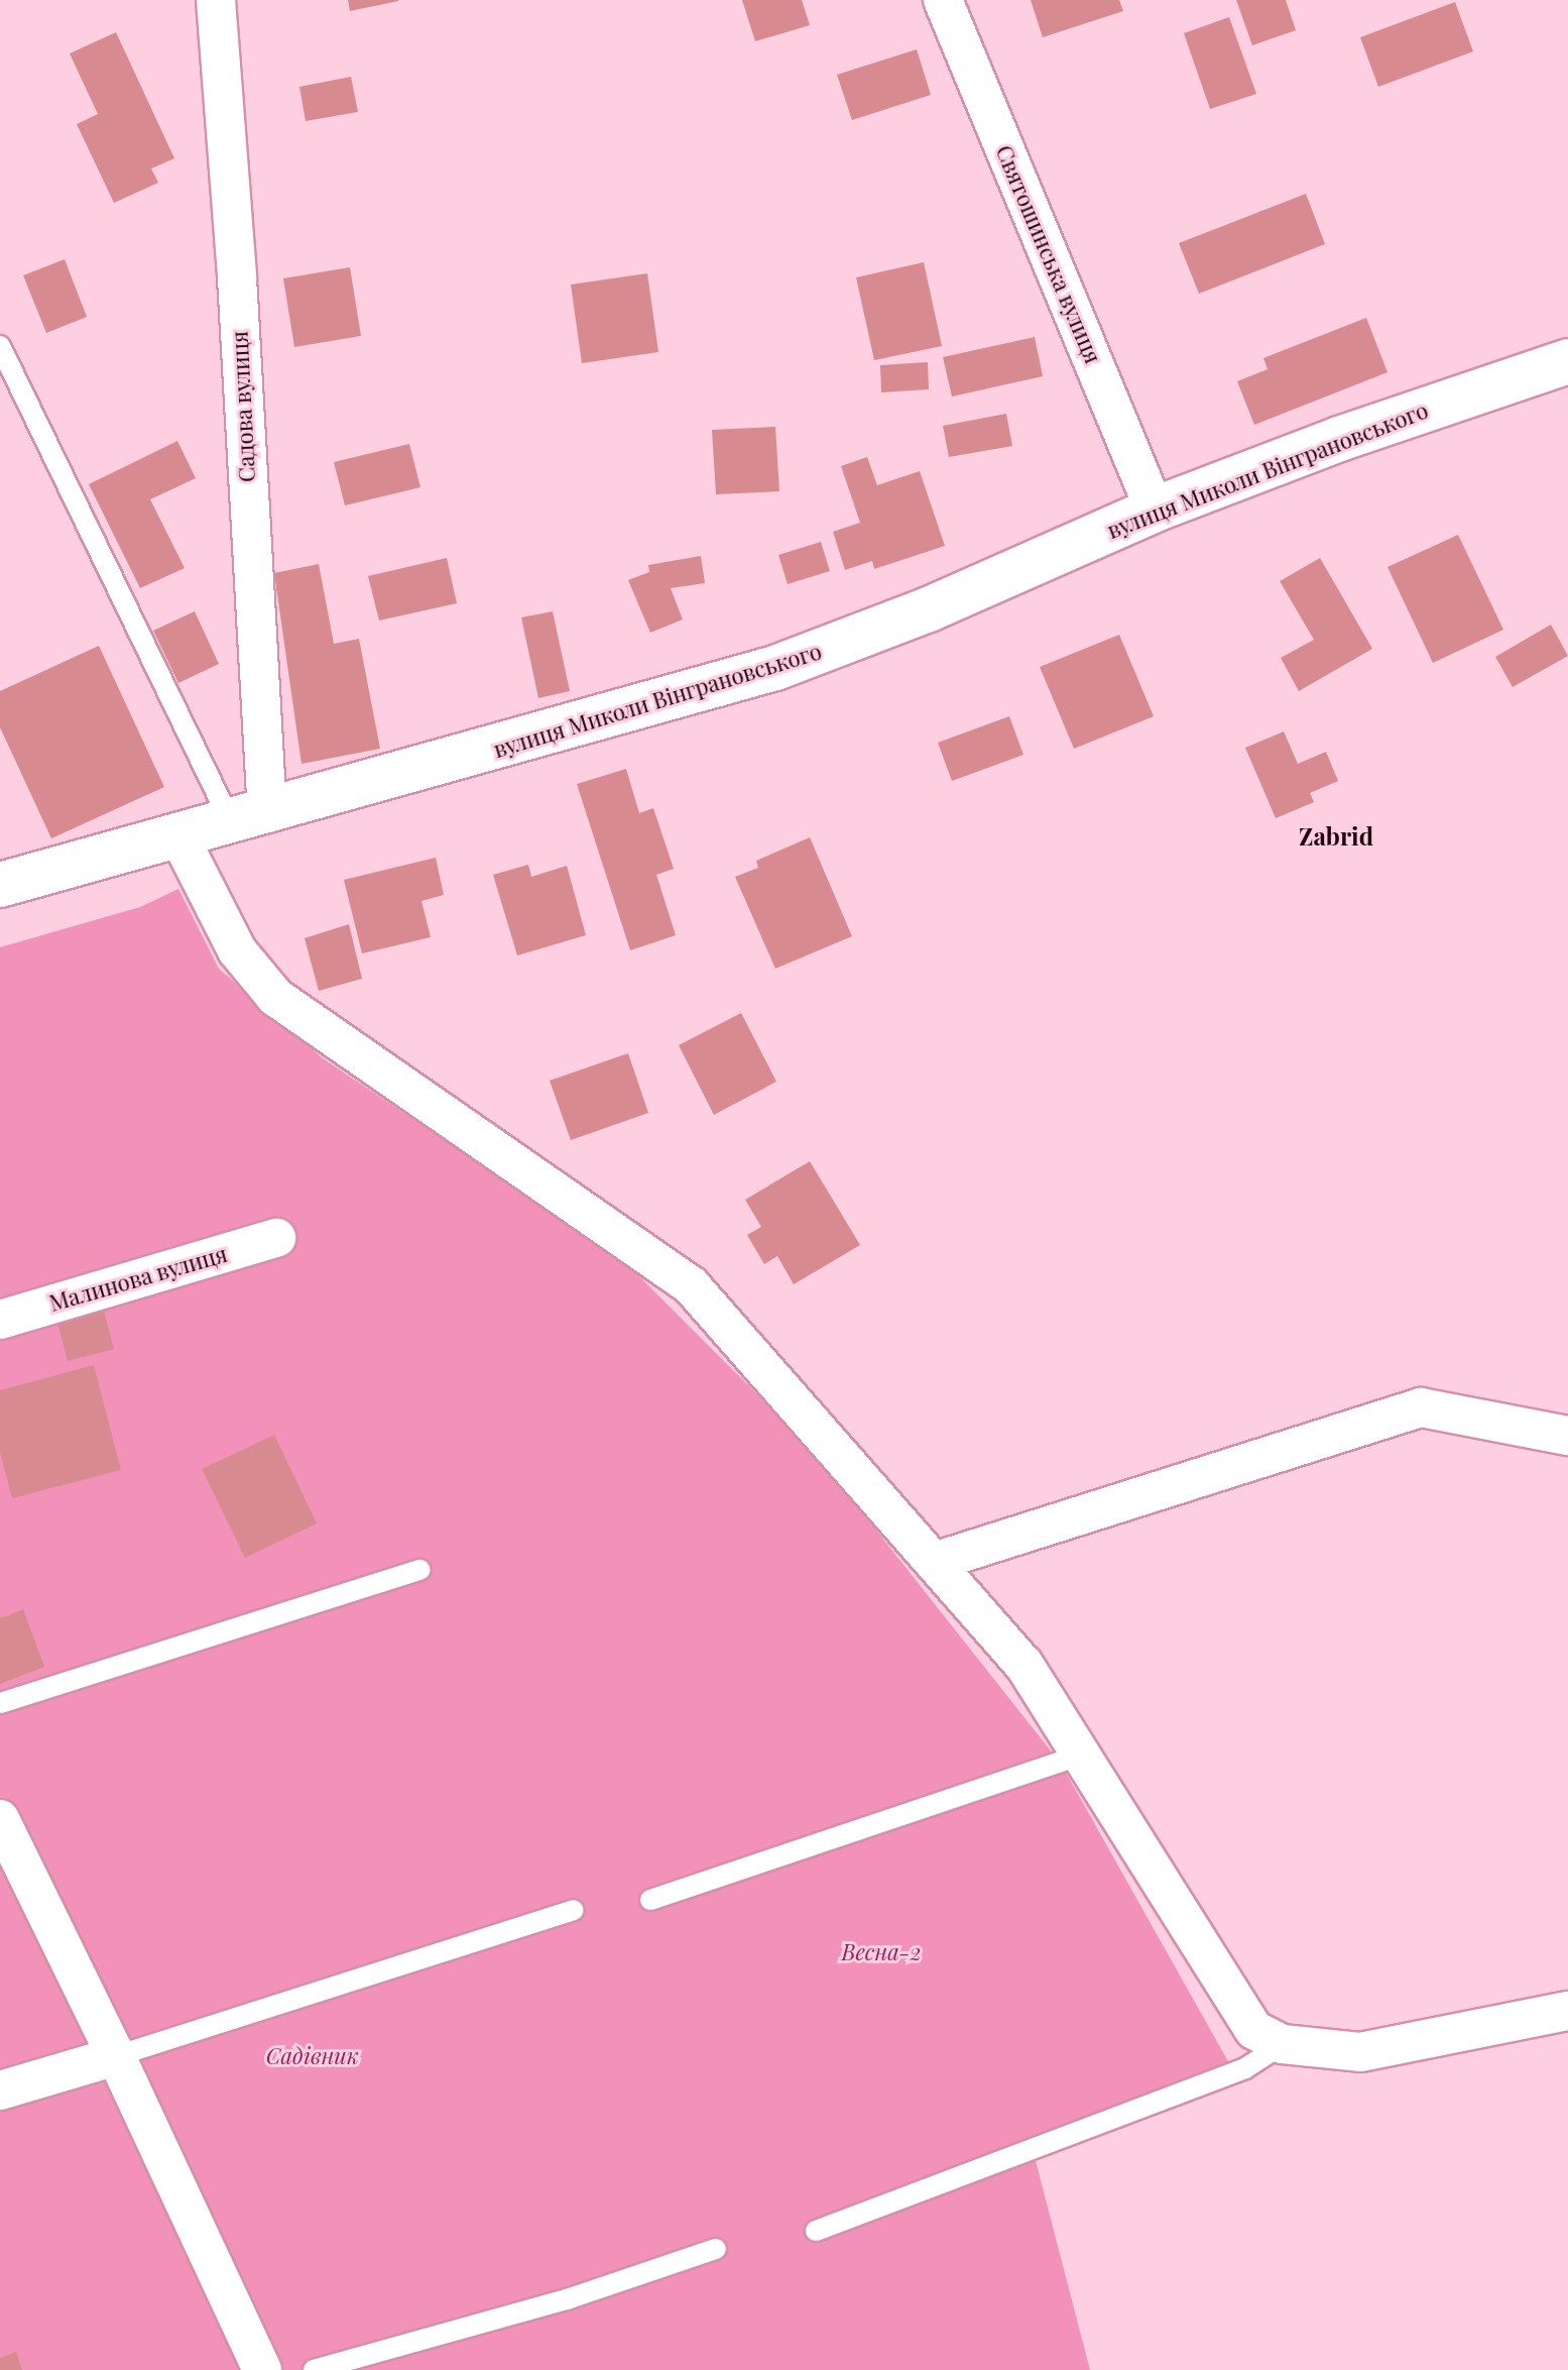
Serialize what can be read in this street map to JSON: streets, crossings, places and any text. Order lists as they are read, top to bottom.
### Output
{
  "streets": {
    "main road": ["вулиця Миколи Вінграновського"],
    "street": ["Святошинська вулиця", "Садова вулиця", "Малинова вулиця"]
  },
  "crossings": [
    ["Святошинська вулиця", "вулиця Миколи Вінграновського"],
    ["Садова вулиця", "вулиця Миколи Вінграновського"]
  ],
  "districts": ["Zabrid"],
  "parks": ["Весна-2", "Садівник"]
}
